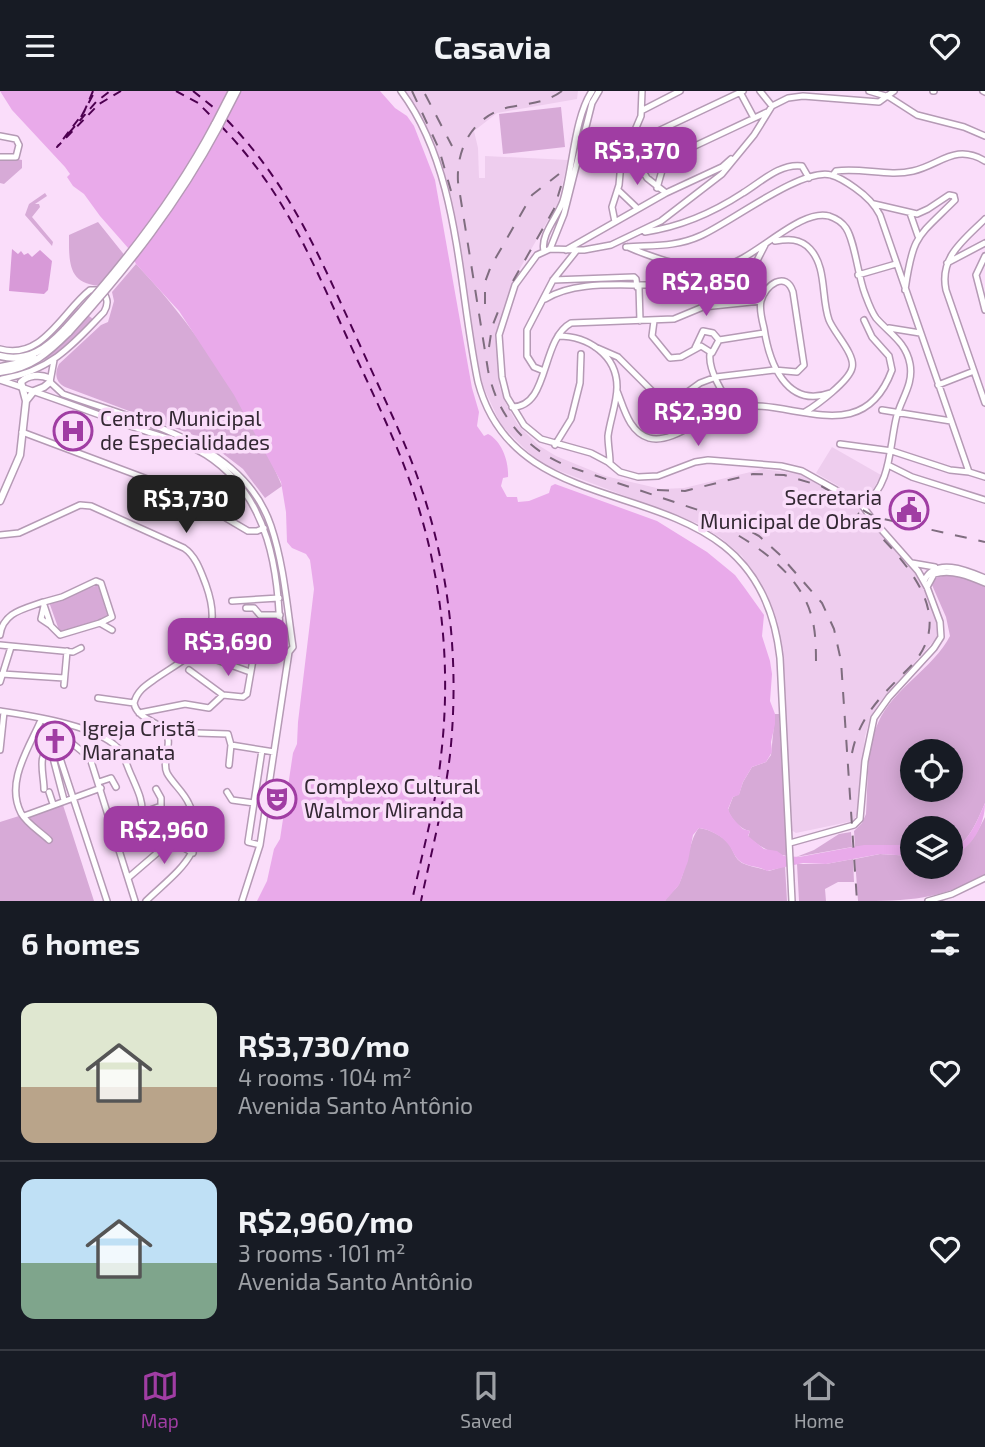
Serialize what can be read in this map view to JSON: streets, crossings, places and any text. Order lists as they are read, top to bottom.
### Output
{
  "places": {
    "hospital": ["Centro Municipal de Especialidades"],
    "public building": ["Secretaria Municipal de Obras"],
    "church": ["Igreja Cristã Maranata"],
    "theatre": ["Complexo Cultural Walmor Miranda"]
  },
  "page": {
    "header": "Casavia",
    "price": [
      "R$3,370",
      "R$2,850",
      "R$2,390",
      "R$3,730",
      "R$3,690",
      "R$2,960"
    ],
    "heading": "6 homes",
    "list": [
      {
        "name": "R$3,730/mo",
        "note": "4 rooms · 104 m² · Avenida Santo Antônio"
      },
      {
        "name": "R$2,960/mo",
        "note": "3 rooms · 101 m² · Avenida Santo Antônio"
      }
    ],
    "tabs": ["Map", "Saved", "Home"]
  }
}
